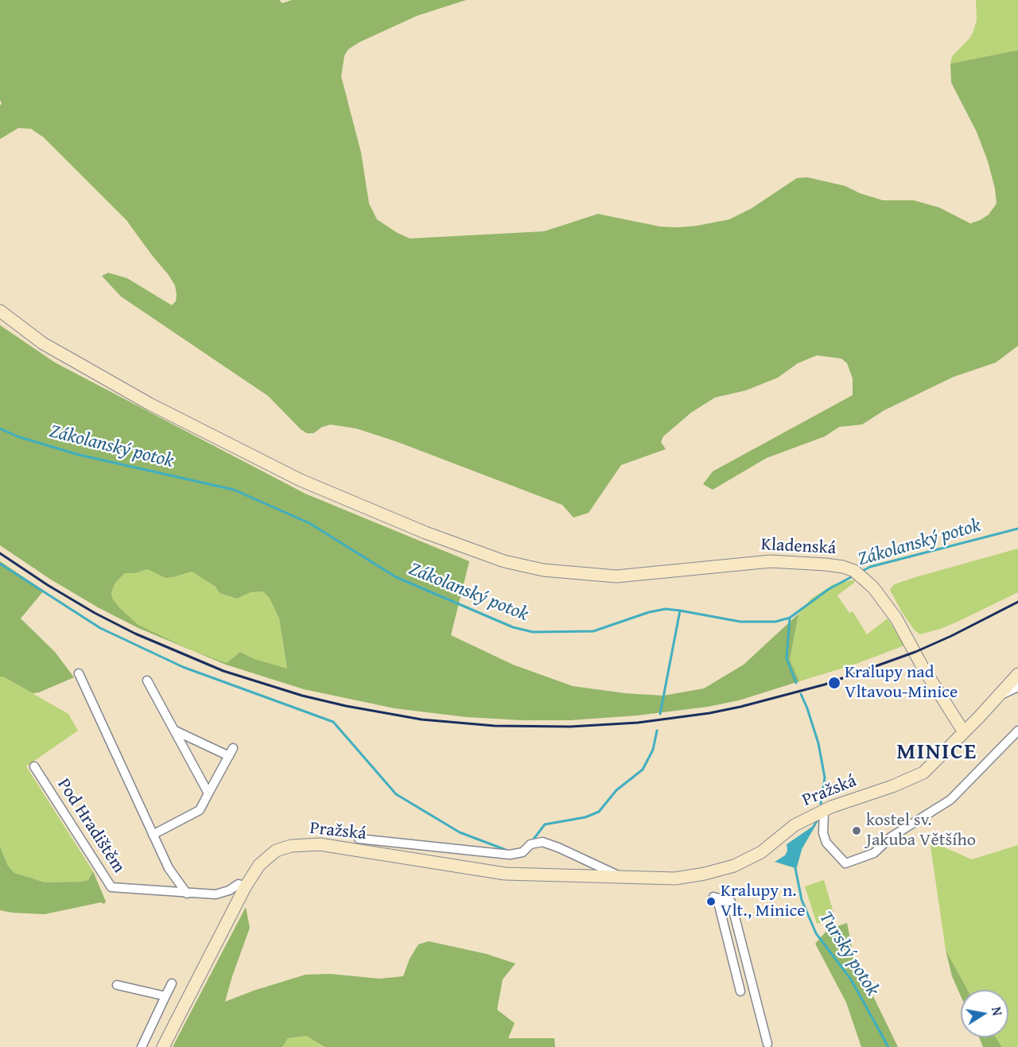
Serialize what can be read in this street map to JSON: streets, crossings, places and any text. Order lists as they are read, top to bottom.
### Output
{
  "streets": {
    "main road": ["Kladenská", "Pražská"],
    "street": ["Pod Hradištěm"]
  },
  "crossings": [
    ["Kladenská", "Pražská"],
    ["Pražská", "Pod Hradištěm"]
  ],
  "districts": ["MINICE"],
  "water": ["Zákolanský potok", "Turský potok"],
  "places": ["Kralupy nad Vltavou-Minice", "kostel sv. Jakuba Většího", "Kralupy n. Vlt., Minice"],
  "north": "right"
}
